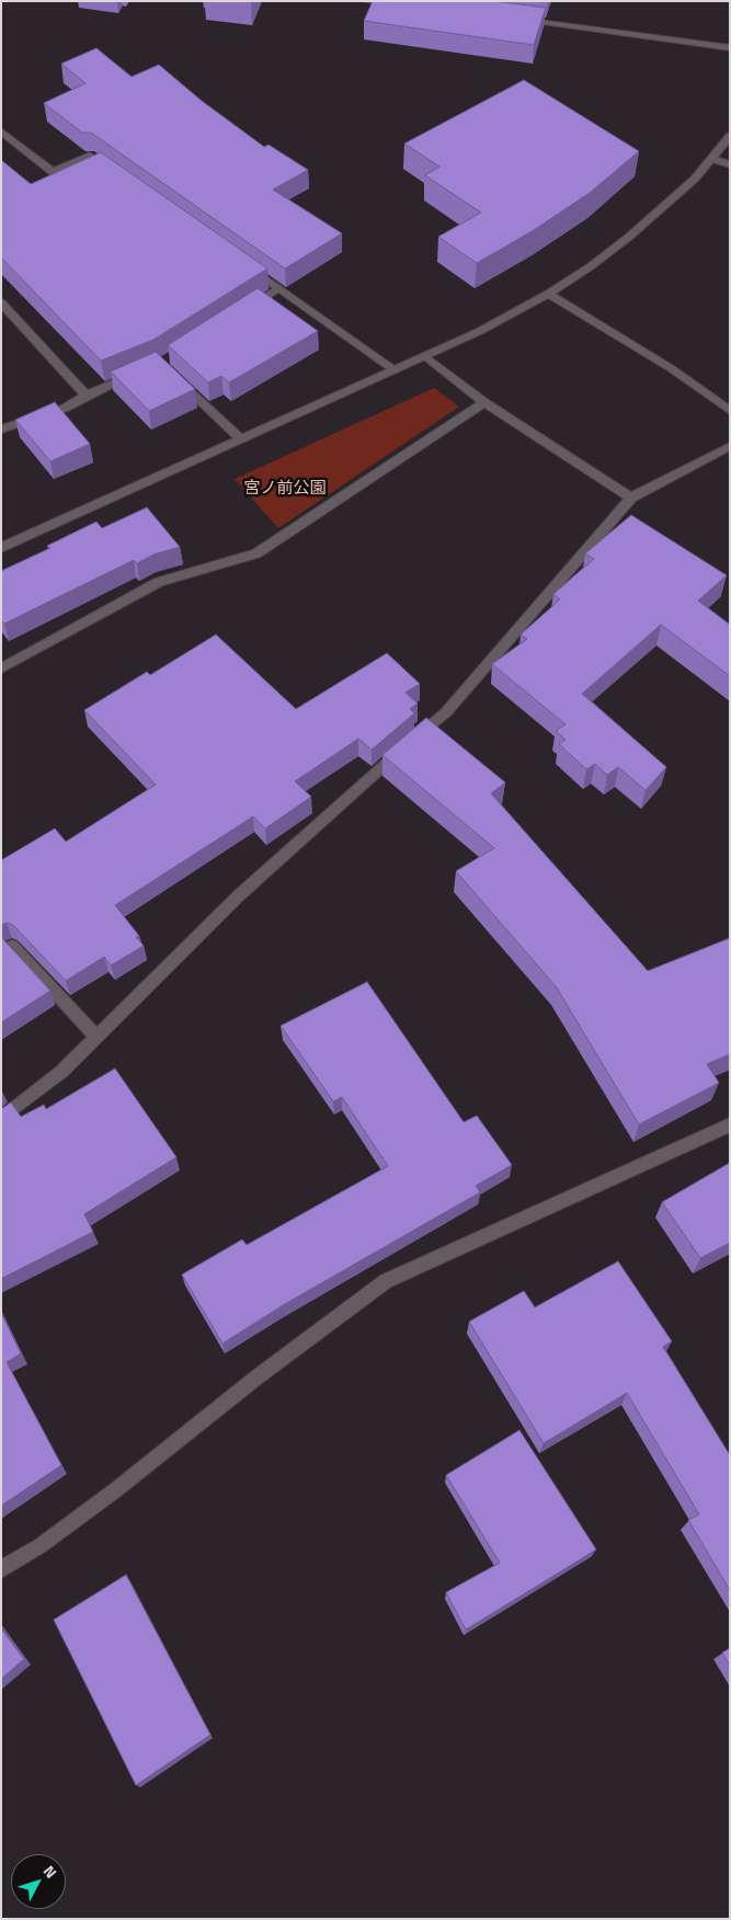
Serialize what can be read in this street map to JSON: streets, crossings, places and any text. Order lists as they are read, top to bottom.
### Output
{
  "parks": ["宮ノ前公園"],
  "north": "top right"
}
